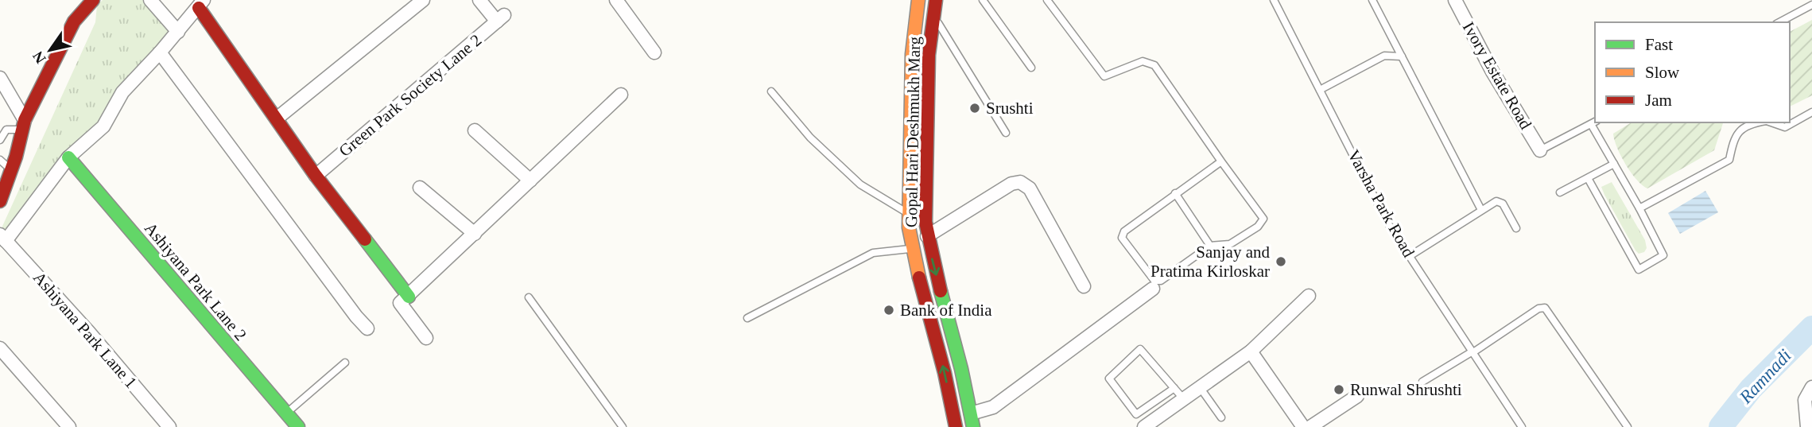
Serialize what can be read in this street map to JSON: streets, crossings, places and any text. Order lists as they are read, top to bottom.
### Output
{
  "streets": {
    "street": [
      "Ivory Estate Road",
      "Green Park Society Lane 2",
      "Gopal Hari Deshmukh Marg",
      "Ashiyana Park Lane 2",
      "Ashiyana Park Lane 1"
    ],
    "lane": ["Varsha Park Road"]
  },
  "water": ["Ramnadi"],
  "places": [
    "Srushti",
    "Sanjay and Pratima Kirloskar",
    "Bank of India",
    "Runwal Shrushti"
  ],
  "legend": ["Fast", "Slow", "Jam"],
  "north": "bottom left"
}
